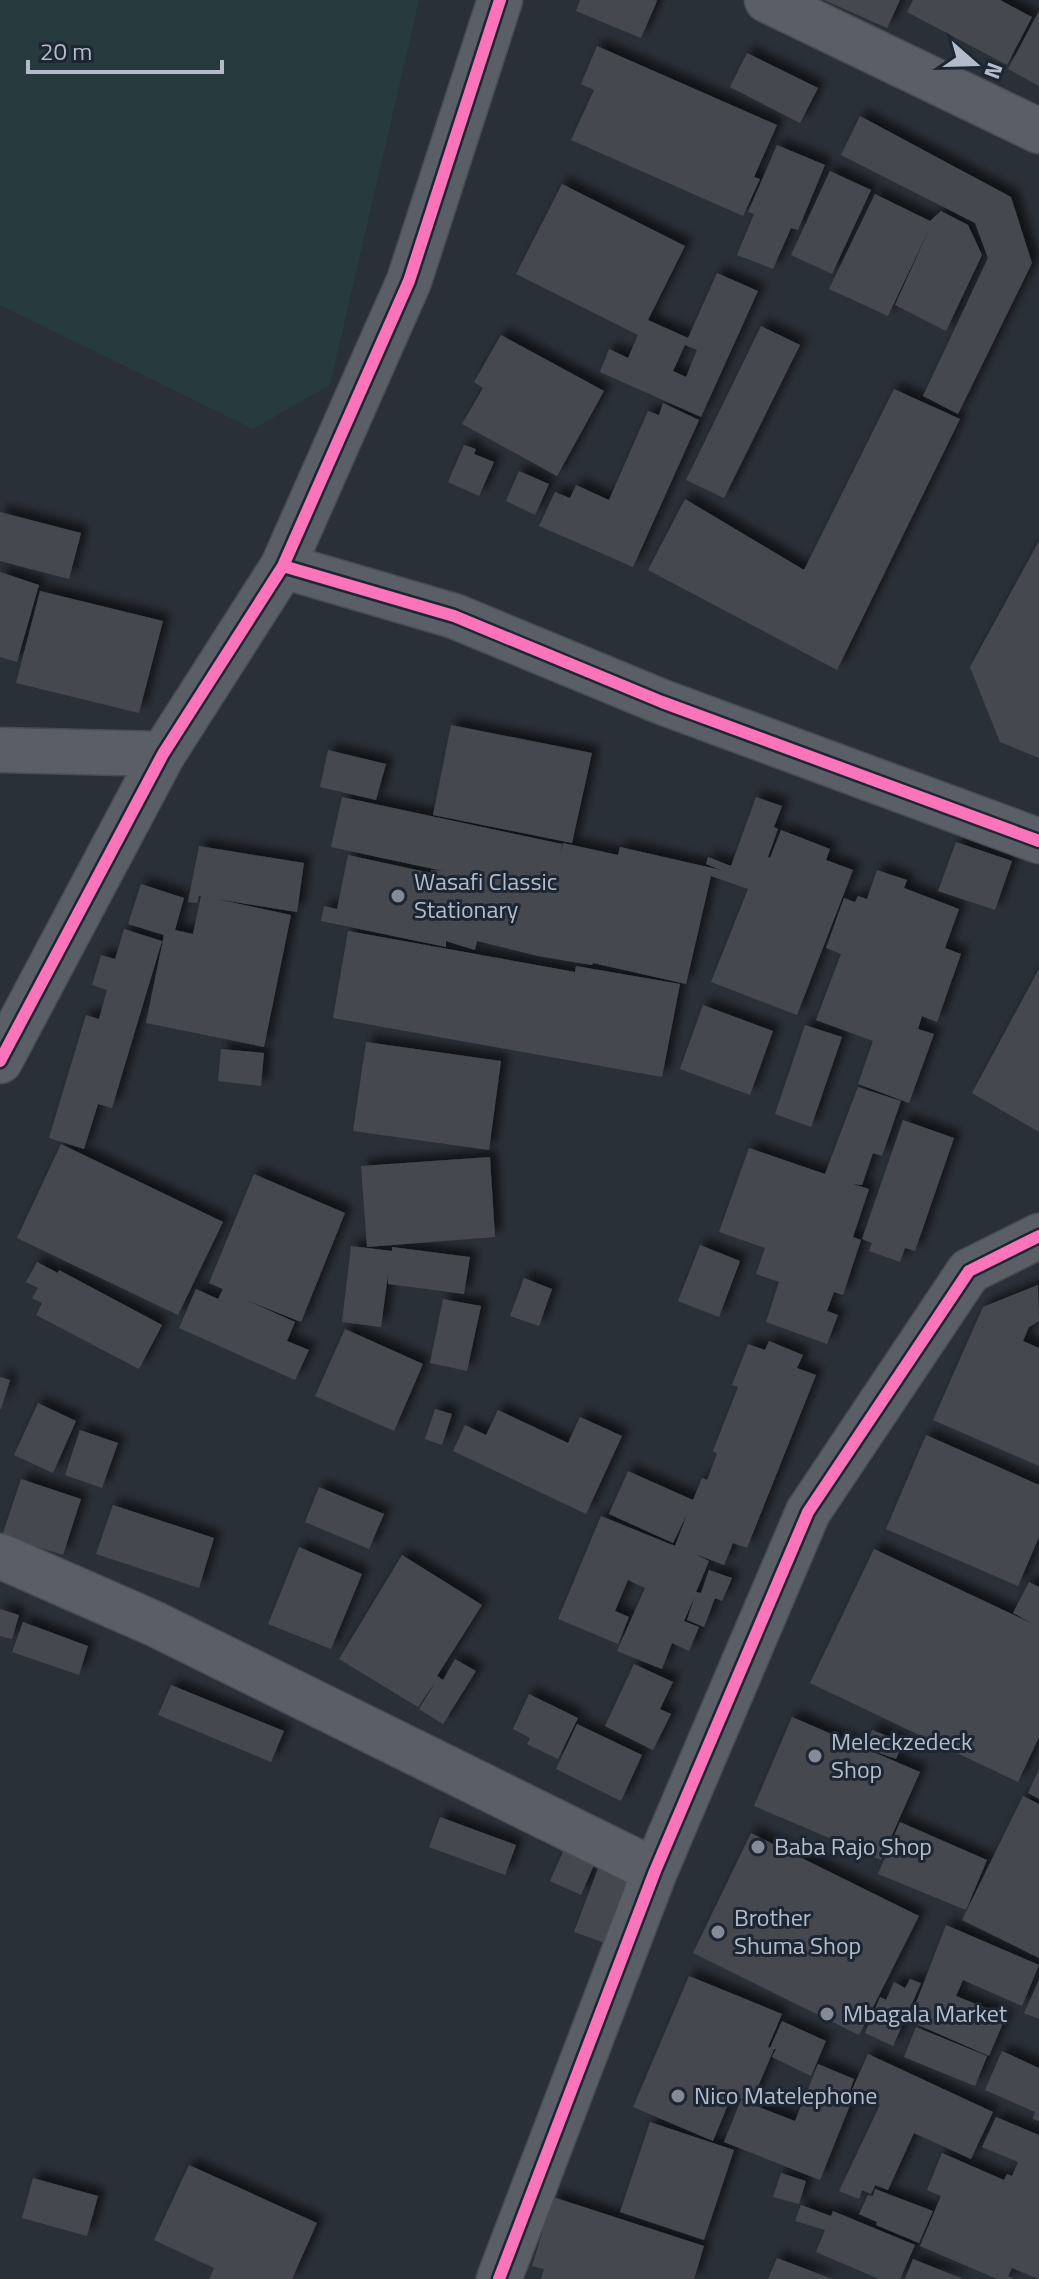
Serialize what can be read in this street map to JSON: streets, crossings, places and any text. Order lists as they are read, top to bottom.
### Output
{
  "places": [
    "Wasafi Classic Stationary",
    "Meleckzedeck Shop",
    "Baba Rajo Shop",
    "Brother Shuma Shop",
    "Mbagala Market",
    "Nico Matelephone"
  ],
  "scale_bar": "20 m",
  "north": "right"
}
